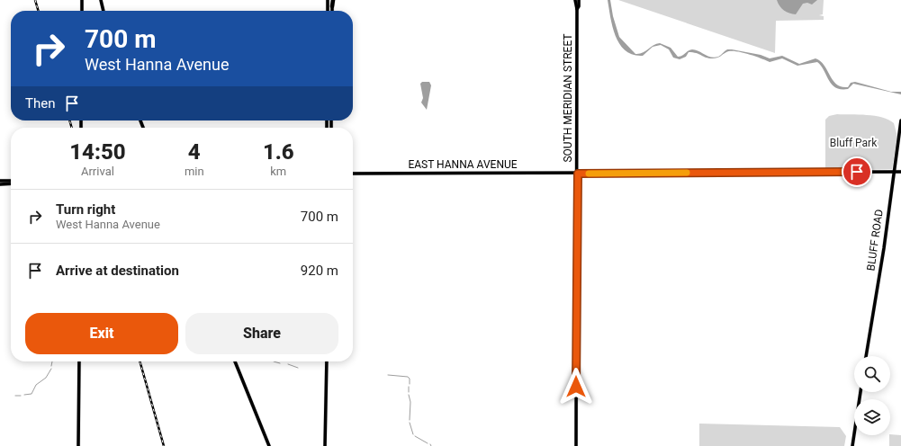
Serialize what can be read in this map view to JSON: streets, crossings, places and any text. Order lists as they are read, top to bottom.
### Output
{
  "streets": {
    "main road": ["SOUTH MERIDIAN STREET", "EAST HANNA AVENUE", "BLUFF ROAD"]
  },
  "crossings": [
    ["SOUTH MERIDIAN STREET", "EAST HANNA AVENUE"],
    ["EAST HANNA AVENUE", "BLUFF ROAD"]
  ],
  "parks": ["Bluff Park"],
  "page": {
    "turn": ["700 m", "West Hanna Avenue"],
    "then": "Then",
    "eta": [
      "14:50",
      "Arrival",
      "4",
      "min",
      "1.6",
      "km"
    ],
    "list": [
      {
        "name": "Turn right",
        "note": "West Hanna Avenue",
        "value": "700 m"
      },
      {
        "name": "Arrive at destination",
        "value": "920 m"
      }
    ],
    "buttons": ["Exit", "Share"]
  }
}
